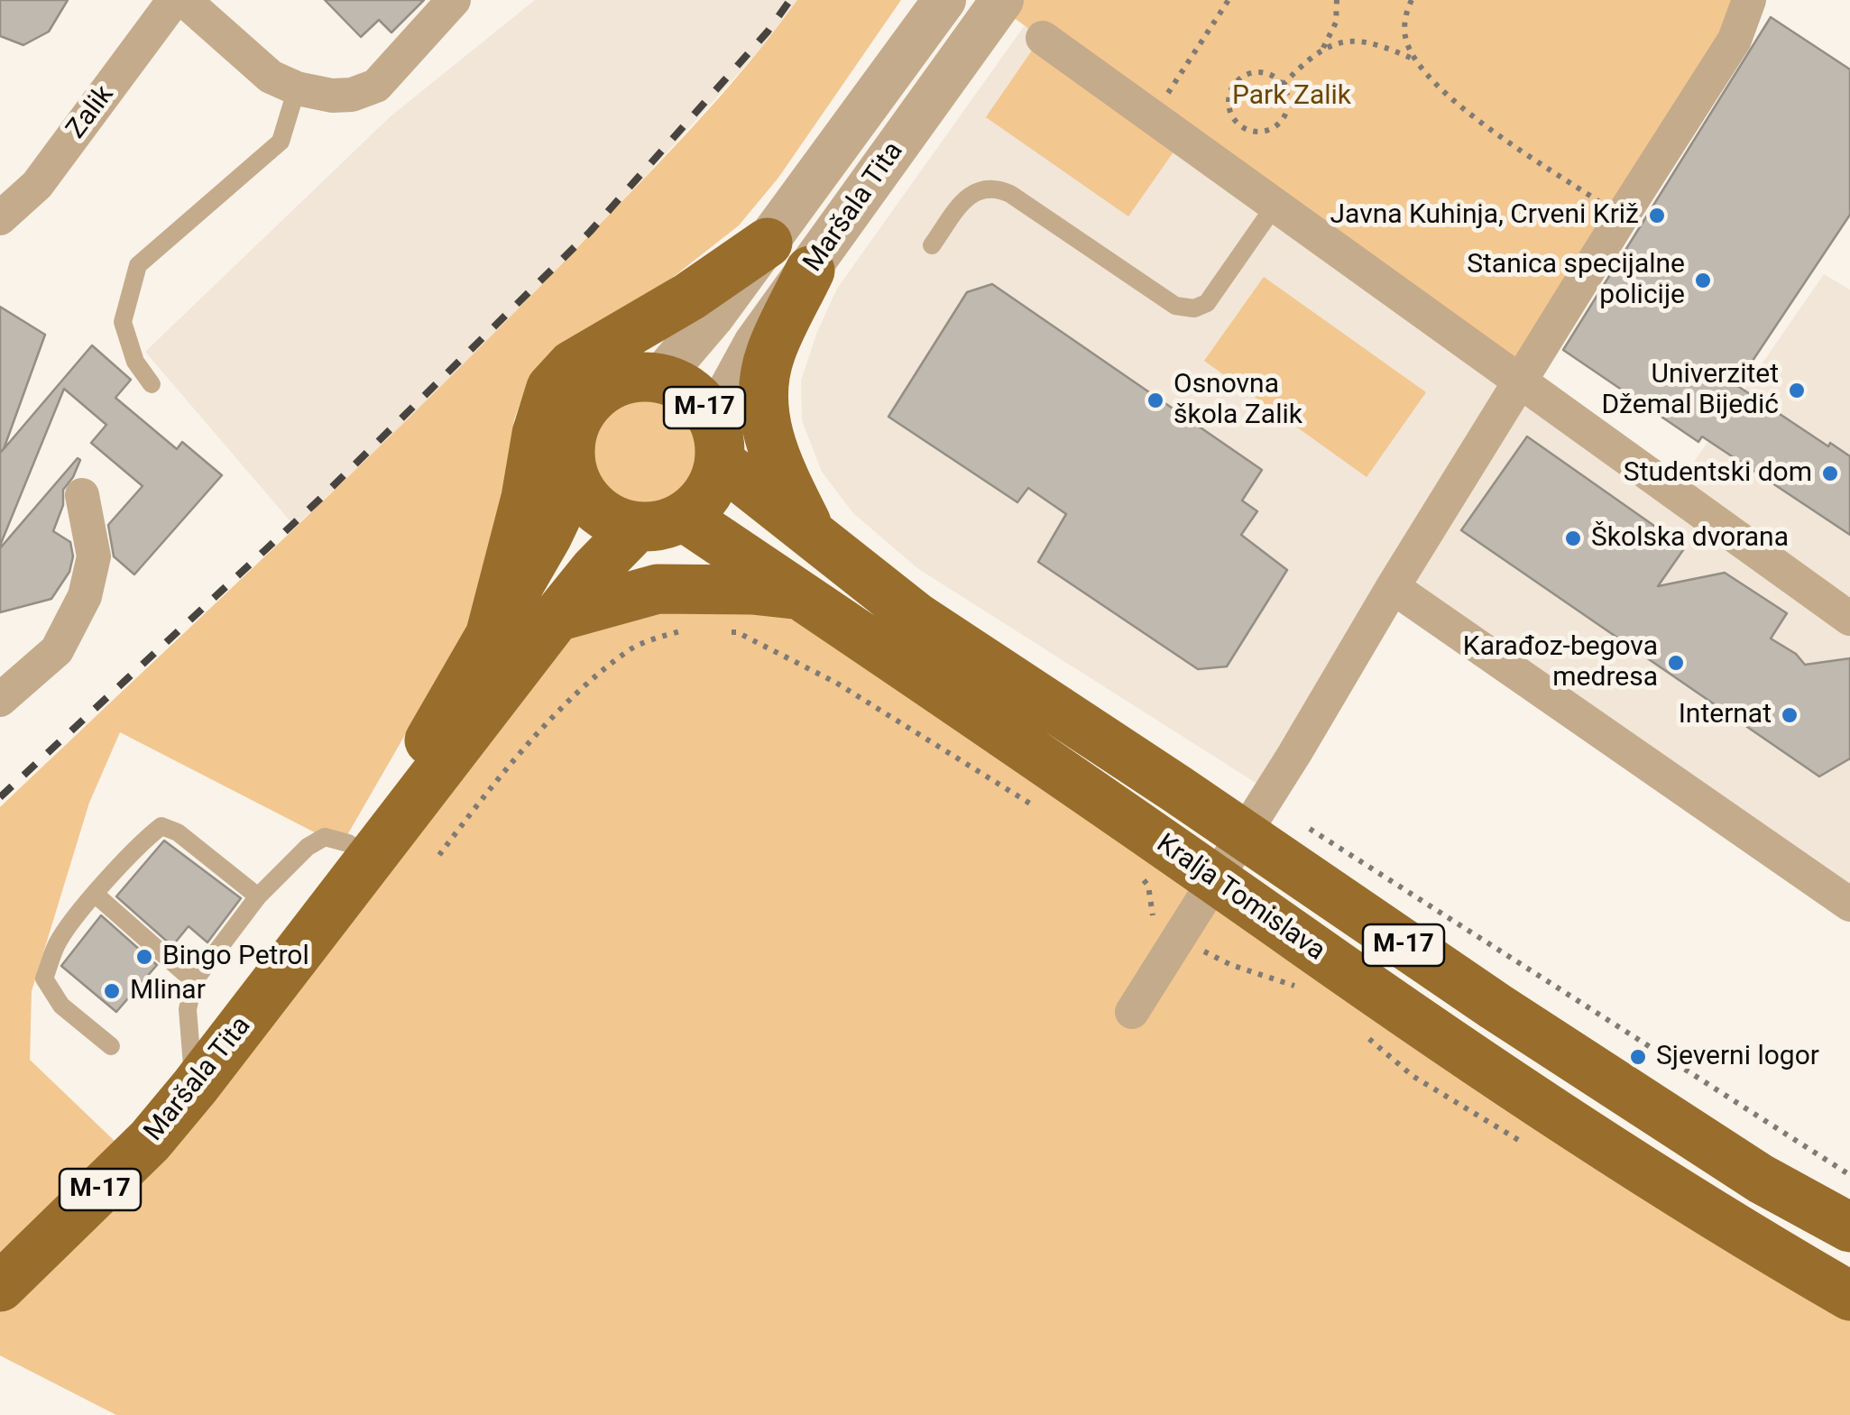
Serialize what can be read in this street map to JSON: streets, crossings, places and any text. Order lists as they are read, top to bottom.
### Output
{
  "streets": {
    "main road": ["Maršala Tita", "M-17", "Kralja Tomislava"],
    "street": ["Zalik"]
  },
  "crossings": [
    ["Maršala Tita", "M-17"],
    ["Maršala Tita", "Kralja Tomislava"],
    ["M-17", "Kralja Tomislava"]
  ],
  "parks": ["Park Zalik"],
  "places": [
    "Javna Kuhinja, Crveni Križ",
    "Stanica specijalne policije",
    "Univerzitet Džemal Bijedić",
    "Osnovna škola Zalik",
    "Studentski dom",
    "Školska dvorana",
    "Karađoz-begova medresa",
    "Internat",
    "Bingo Petrol",
    "Mlinar",
    "Sjeverni logor"
  ]
}
